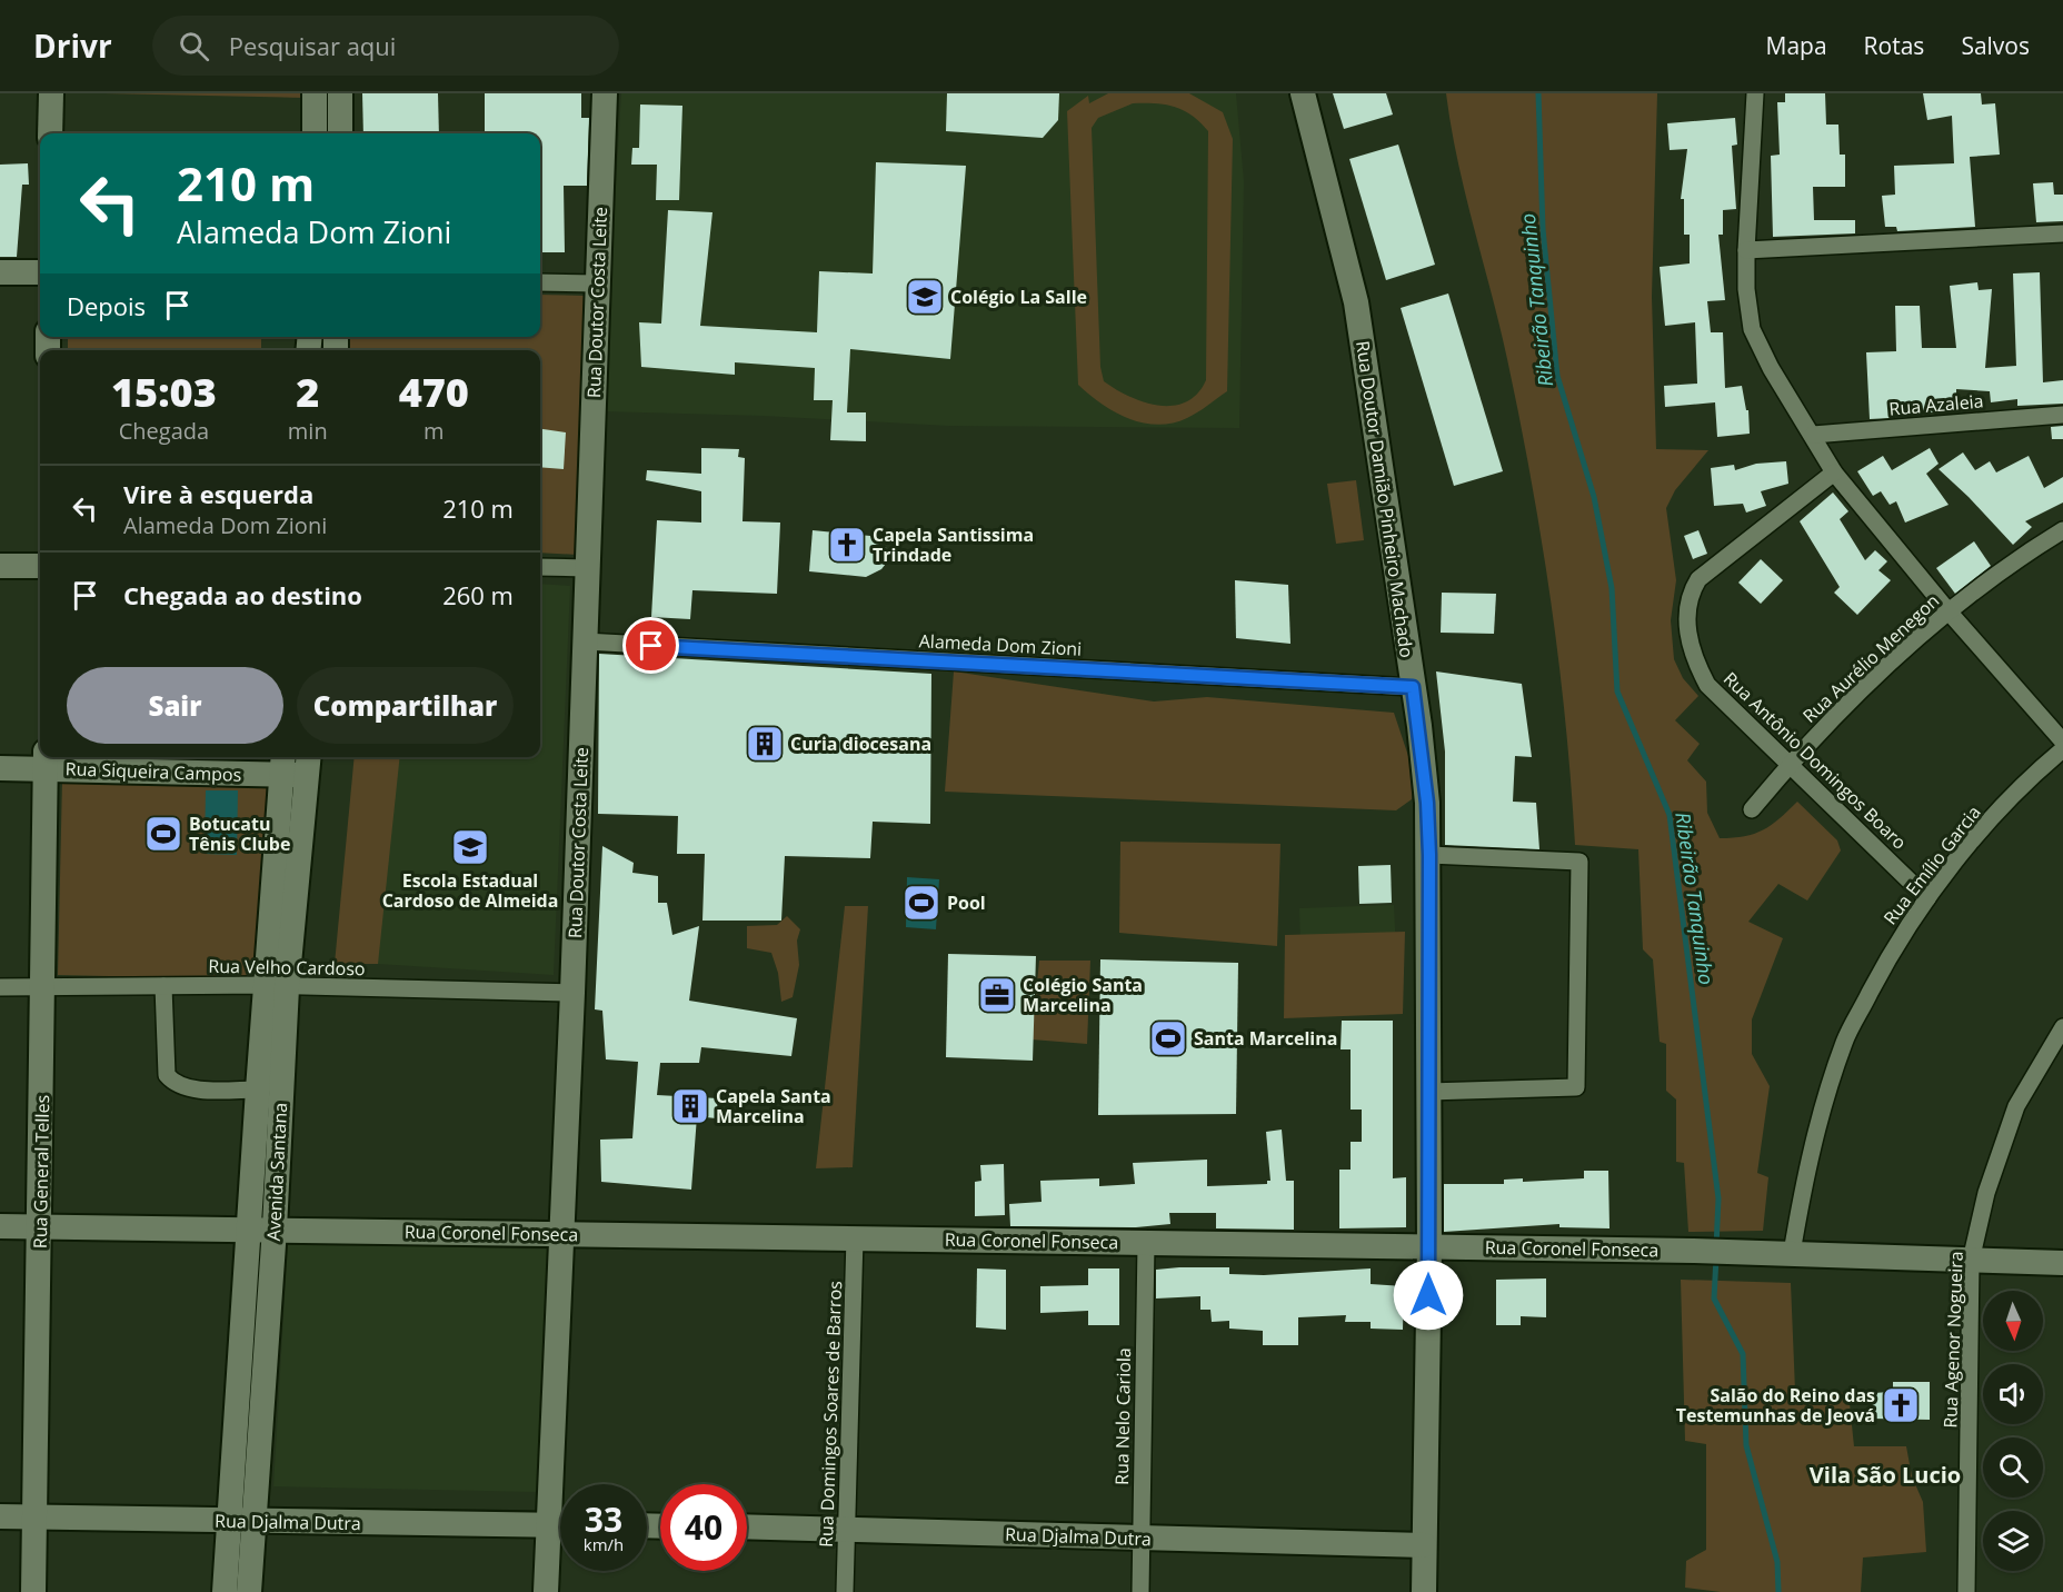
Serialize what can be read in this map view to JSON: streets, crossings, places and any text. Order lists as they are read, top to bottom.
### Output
{
  "streets": {
    "street": [
      "Rua Doutor Costa Leite",
      "Rua Azaleia",
      "Rua Doutor Damião Pinheiro Machado",
      "Alameda Dom Zioni",
      "Rua Aurélio Menegon",
      "Rua Antônio Domingos Boaro",
      "Rua Siqueira Campos",
      "Rua Emílio Garcia",
      "Rua Velho Cardoso",
      "Rua General Telles",
      "Avenida Santana",
      "Rua Coronel Fonseca",
      "Rua Agenor Nogueira",
      "Rua Domingos Soares de Barros",
      "Rua Nelo Cariola",
      "Rua Djalma Dutra"
    ]
  },
  "crossings": [
    ["Rua Doutor Costa Leite", "Alameda Dom Zioni"],
    ["Rua Doutor Costa Leite", "Rua Velho Cardoso"],
    ["Rua Doutor Costa Leite", "Rua Coronel Fonseca"],
    ["Rua Doutor Costa Leite", "Rua Djalma Dutra"],
    ["Rua Doutor Damião Pinheiro Machado", "Alameda Dom Zioni"],
    ["Rua Doutor Damião Pinheiro Machado", "Rua Coronel Fonseca"],
    ["Rua Doutor Damião Pinheiro Machado", "Rua Djalma Dutra"],
    ["Rua Aurélio Menegon", "Rua Antônio Domingos Boaro"],
    ["Rua Antônio Domingos Boaro", "Rua Emílio Garcia"],
    ["Rua Siqueira Campos", "Rua General Telles"],
    ["Rua Siqueira Campos", "Avenida Santana"],
    ["Rua Emílio Garcia", "Rua Coronel Fonseca"],
    ["Rua Velho Cardoso", "Rua General Telles"],
    ["Rua Velho Cardoso", "Avenida Santana"],
    ["Rua General Telles", "Rua Coronel Fonseca"],
    ["Rua General Telles", "Rua Djalma Dutra"],
    ["Avenida Santana", "Rua Coronel Fonseca"],
    ["Avenida Santana", "Rua Djalma Dutra"],
    ["Rua Coronel Fonseca", "Rua Agenor Nogueira"],
    ["Rua Coronel Fonseca", "Rua Domingos Soares de Barros"],
    ["Rua Coronel Fonseca", "Rua Nelo Cariola"],
    ["Rua Domingos Soares de Barros", "Rua Djalma Dutra"],
    ["Rua Nelo Cariola", "Rua Djalma Dutra"]
  ],
  "districts": ["Vila São Lucio"],
  "water": ["Ribeirão Tanquinho"],
  "places": {
    "school or university": ["Colégio La Salle", "Escola Estadual Cardoso de Almeida"],
    "church": ["Capela Santissima Trindade", "Salão do Reino das Testemunhas de Jeová"],
    "building": ["Curia diocesana", "Capela Santa Marcelina"],
    "sports": ["Botucatu Tênis Clube", "Pool", "Santa Marcelina"],
    "office": ["Colégio Santa Marcelina"]
  },
  "north": "bottom",
  "page": {
    "header": "Drivr",
    "search": "Pesquisar aqui",
    "nav": ["Mapa", "Rotas", "Salvos"],
    "turn": ["210 m", "Alameda Dom Zioni"],
    "then": "Depois",
    "eta": [
      "15:03",
      "Chegada",
      "2",
      "min",
      "470",
      "m"
    ],
    "list": [
      {
        "name": "Vire à esquerda",
        "note": "Alameda Dom Zioni",
        "value": "210 m"
      },
      {
        "name": "Chegada ao destino",
        "value": "260 m"
      }
    ],
    "buttons": ["Sair", "Compartilhar"],
    "speed": "33 km/h",
    "limit": "40"
  }
}
